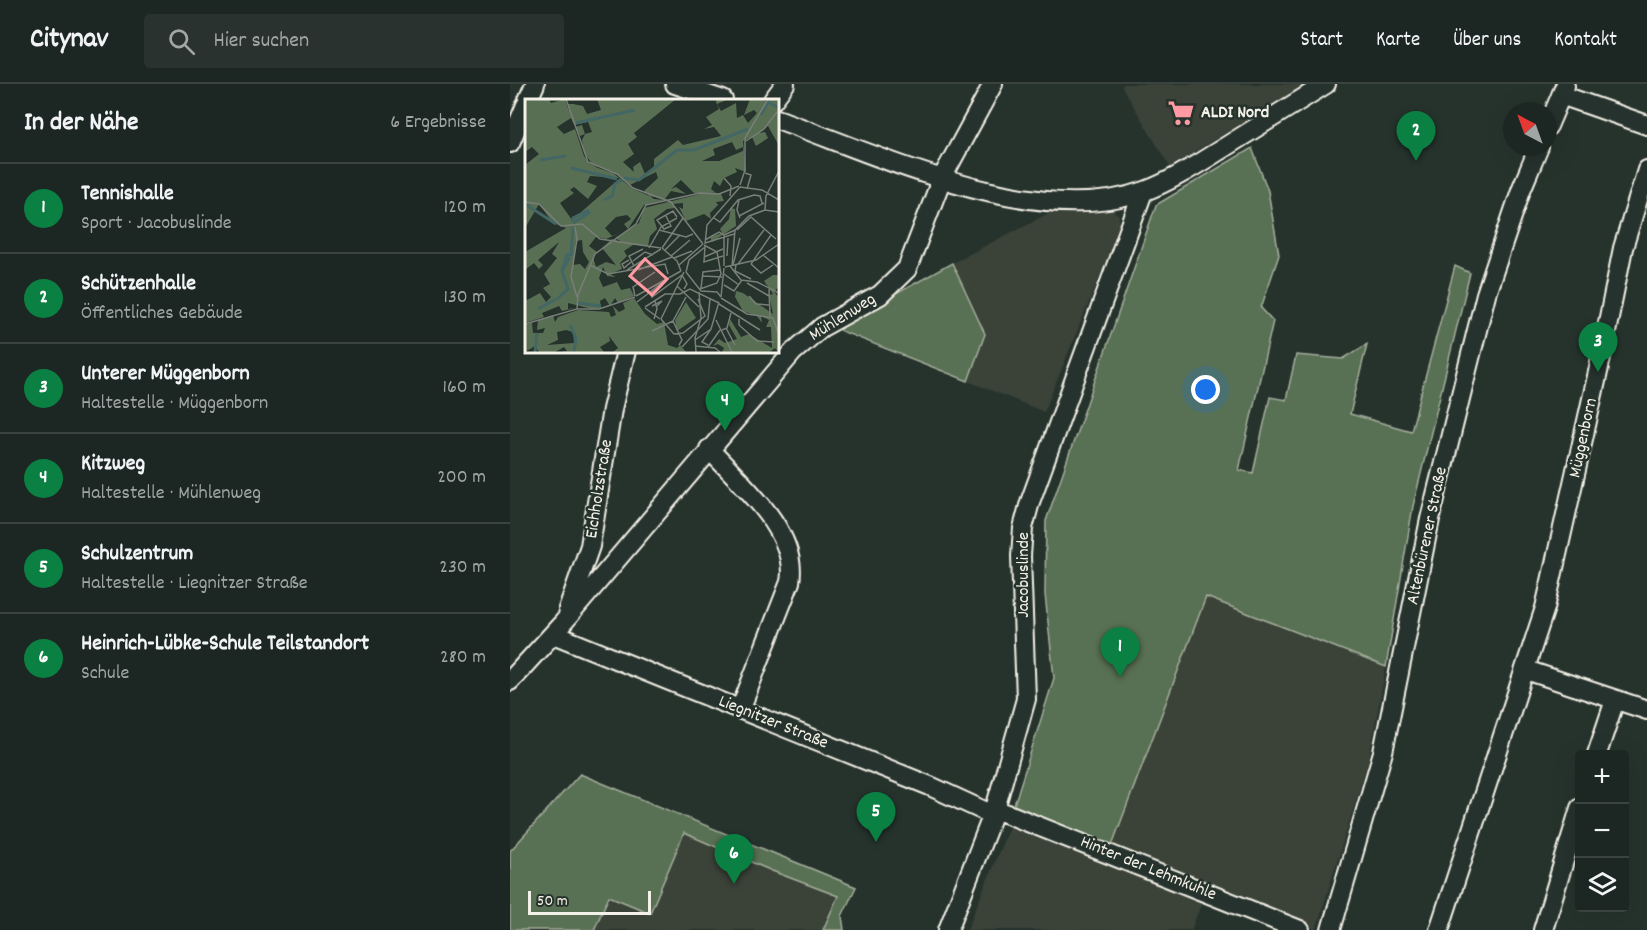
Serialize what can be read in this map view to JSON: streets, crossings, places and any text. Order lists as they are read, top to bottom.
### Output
{
  "streets": {
    "street": [
      "Mühlenweg",
      "Müggenborn",
      "Eichholzstraße",
      "Altenbürener Straße",
      "Jacobuslinde",
      "Liegnitzer Straße",
      "Hinter der Lehmkuhle"
    ]
  },
  "crossings": [
    ["Mühlenweg", "Eichholzstraße"],
    ["Mühlenweg", "Liegnitzer Straße"],
    ["Eichholzstraße", "Liegnitzer Straße"],
    ["Jacobuslinde", "Liegnitzer Straße"],
    ["Jacobuslinde", "Hinter der Lehmkuhle"],
    ["Liegnitzer Straße", "Hinter der Lehmkuhle"]
  ],
  "places": {
    "supermarket": ["ALDI Nord"]
  },
  "scale_bar": "50 m",
  "north": "top left",
  "page": {
    "header": "Citynav",
    "search": "Hier suchen",
    "nav": [
      "Start",
      "Karte",
      "Über uns",
      "Kontakt"
    ],
    "heading": ["In der Nähe", "6 Ergebnisse"],
    "pins": [
      "2",
      "3",
      "4",
      "1",
      "5",
      "6"
    ],
    "list": [
      {
        "mark": "1",
        "name": "Tennishalle",
        "note": "Sport · Jacobuslinde",
        "value": "120 m"
      },
      {
        "mark": "2",
        "name": "Schützenhalle",
        "note": "Öffentliches Gebäude",
        "value": "130 m"
      },
      {
        "mark": "3",
        "name": "Unterer Müggenborn",
        "note": "Haltestelle · Müggenborn",
        "value": "160 m"
      },
      {
        "mark": "4",
        "name": "Kitzweg",
        "note": "Haltestelle · Mühlenweg",
        "value": "200 m"
      },
      {
        "mark": "5",
        "name": "Schulzentrum",
        "note": "Haltestelle · Liegnitzer Straße",
        "value": "230 m"
      },
      {
        "mark": "6",
        "name": "Heinrich-Lübke-Schule Teilstandort",
        "note": "Schule",
        "value": "280 m"
      }
    ],
    "map_buttons": ["+", "−"],
    "scale": "50 m"
  }
}
